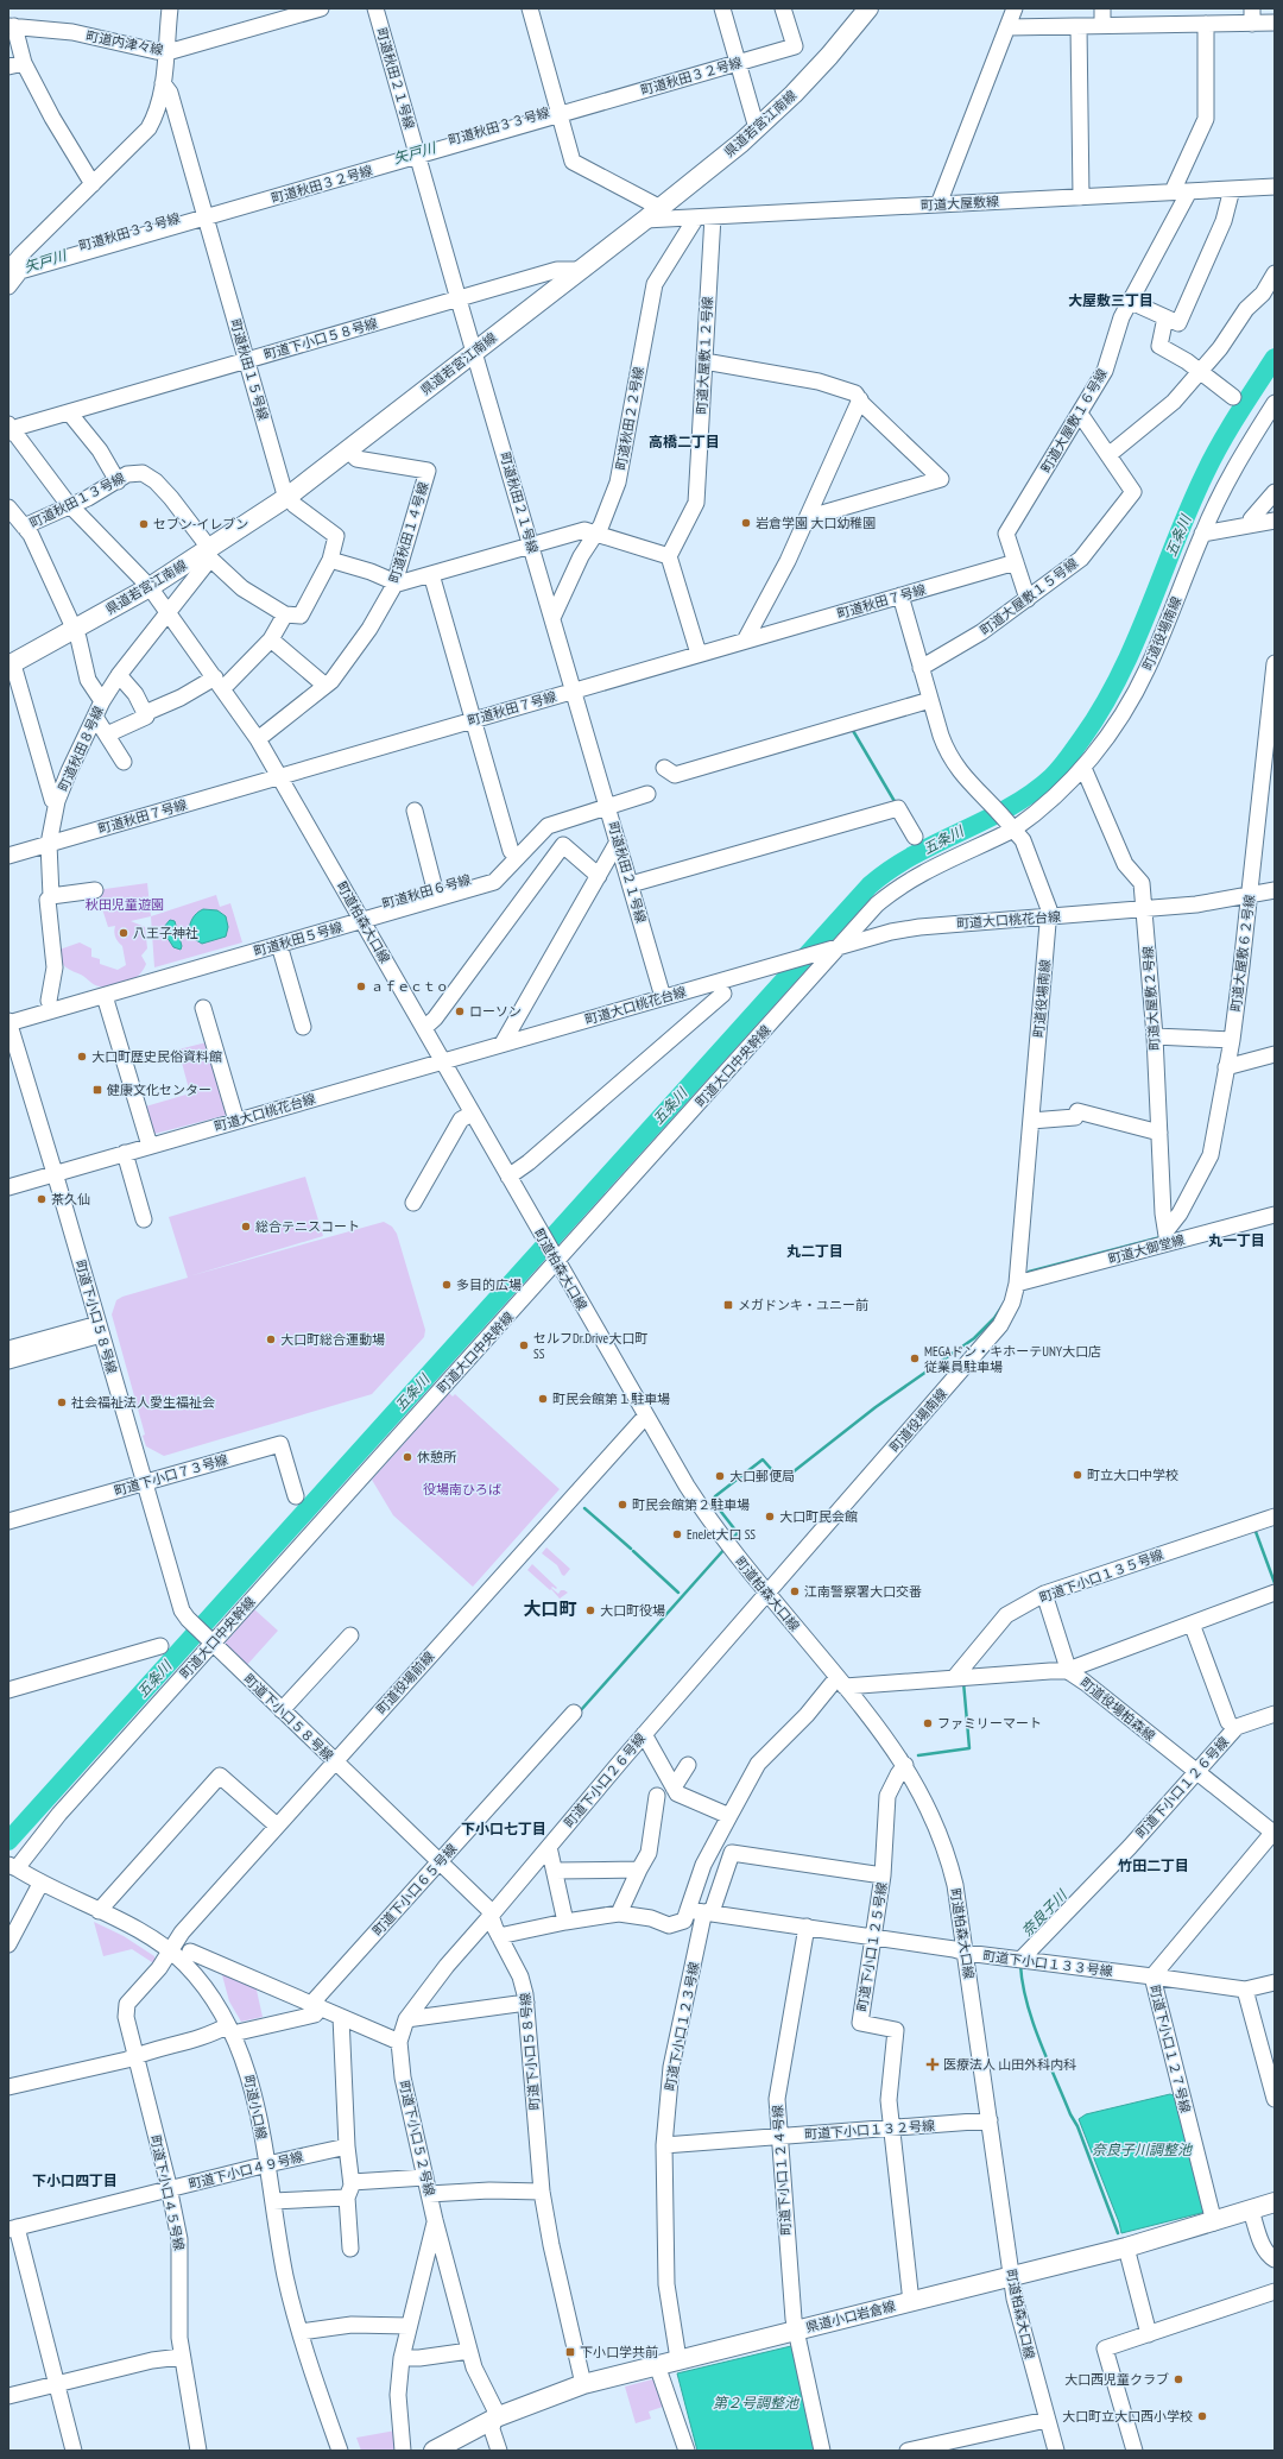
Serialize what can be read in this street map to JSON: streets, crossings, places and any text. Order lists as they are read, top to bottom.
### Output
{
  "streets": {
    "main road": ["県道若宮江南線", "県道小口岩倉線"],
    "street": [
      "町道内津々線",
      "町道秋田３２号線",
      "町道秋田２１号線",
      "町道秋田３３号線",
      "町道大屋敷線",
      "町道下小口５８号線",
      "町道大屋敷１２号線",
      "町道秋田１５号線",
      "町道秋田２２号線",
      "町道大屋敷１６号線",
      "町道秋田１３号線",
      "町道秋田１４号線",
      "町道大屋敷１５号線",
      "町道秋田７号線",
      "町道役場南線",
      "町道秋田８号線",
      "町道秋田６号線",
      "町道大口桃花台線",
      "町道柏森大口線",
      "町道秋田５号線",
      "町道大屋敷６２号線",
      "町道大屋敷２号線",
      "町道大口中央幹線",
      "町道大御堂線",
      "町道下小口７３号線",
      "町道下小口１３５号線",
      "町道役場前線",
      "町道役場柏森線",
      "町道下小口２６号線",
      "町道下小口１２６号線",
      "町道下小口６５号線",
      "町道下小口１２５号線",
      "町道下小口１３３号線",
      "町道下小口１２３号線",
      "町道下小口１２７号線",
      "町道小口線",
      "町道下小口１３２号線",
      "町道下小口５２号線",
      "町道下小口４９号線",
      "町道下小口１２４号線",
      "町道下小口４５号線"
    ]
  },
  "crossings": [
    ["町道秋田３２号線", "町道秋田２１号線"],
    ["町道秋田３２号線", "町道秋田３３号線"],
    ["町道秋田３２号線", "町道秋田１５号線"],
    ["町道秋田２１号線", "県道若宮江南線"],
    ["町道秋田２１号線", "町道下小口５８号線"],
    ["町道秋田２１号線", "町道秋田２２号線"],
    ["町道秋田２１号線", "町道秋田７号線"],
    ["町道秋田２１号線", "町道秋田６号線"],
    ["町道秋田２１号線", "町道大口桃花台線"],
    ["町道秋田２１号線", "町道秋田５号線"],
    ["県道若宮江南線", "町道大屋敷線"],
    ["県道若宮江南線", "町道下小口５８号線"],
    ["県道若宮江南線", "町道秋田１５号線"],
    ["県道若宮江南線", "町道秋田１３号線"],
    ["県道若宮江南線", "町道秋田１４号線"],
    ["県道若宮江南線", "町道秋田８号線"],
    ["県道若宮江南線", "町道柏森大口線"],
    ["町道秋田３３号線", "町道秋田１５号線"],
    ["町道大屋敷線", "町道大屋敷１２号線"],
    ["町道大屋敷線", "町道秋田２２号線"],
    ["町道大屋敷線", "町道大屋敷１６号線"],
    ["町道下小口５８号線", "町道秋田１５号線"],
    ["町道下小口５８号線", "町道大口桃花台線"],
    ["町道下小口５８号線", "町道柏森大口線"],
    ["町道下小口５８号線", "町道秋田５号線"],
    ["町道下小口５８号線", "町道大口中央幹線"],
    ["町道下小口５８号線", "町道下小口７３号線"],
    ["町道下小口５８号線", "町道役場前線"],
    ["町道下小口５８号線", "町道下小口２６号線"],
    ["町道下小口５８号線", "町道下小口６５号線"],
    ["町道下小口５８号線", "県道小口岩倉線"],
    ["町道大屋敷１６号線", "町道大屋敷１５号線"],
    ["町道大屋敷１６号線", "町道秋田７号線"],
    ["町道秋田１３号線", "町道秋田８号線"],
    ["町道秋田１３号線", "町道柏森大口線"],
    ["町道秋田１４号線", "町道柏森大口線"],
    ["町道秋田７号線", "町道秋田８号線"],
    ["町道秋田７号線", "町道柏森大口線"],
    ["町道役場南線", "町道大口桃花台線"],
    ["町道役場南線", "町道柏森大口線"],
    ["町道役場南線", "町道大屋敷２号線"],
    ["町道役場南線", "町道大口中央幹線"],
    ["町道役場南線", "町道大御堂線"],
    ["町道役場南線", "町道下小口２６号線"],
    ["町道秋田８号線", "町道秋田６号線"],
    ["町道秋田８号線", "町道柏森大口線"],
    ["町道秋田６号線", "町道柏森大口線"],
    ["町道秋田６号線", "町道秋田５号線"],
    ["町道大口桃花台線", "町道柏森大口線"],
    ["町道大口桃花台線", "町道大屋敷６２号線"],
    ["町道大口桃花台線", "町道大屋敷２号線"],
    ["町道大口桃花台線", "町道大口中央幹線"],
    ["町道柏森大口線", "町道秋田５号線"],
    ["町道柏森大口線", "町道大口中央幹線"],
    ["町道柏森大口線", "町道役場前線"],
    ["町道柏森大口線", "町道役場柏森線"],
    ["町道柏森大口線", "町道下小口２６号線"],
    ["町道柏森大口線", "町道下小口１２５号線"],
    ["町道柏森大口線", "町道下小口１３３号線"],
    ["町道柏森大口線", "町道下小口１３２号線"],
    ["町道柏森大口線", "県道小口岩倉線"],
    ["町道大屋敷６２号線", "町道大屋敷２号線"],
    ["町道大屋敷６２号線", "町道大御堂線"],
    ["町道大屋敷２号線", "町道大御堂線"],
    ["町道大口中央幹線", "町道小口線"],
    ["町道下小口１３５号線", "町道役場柏森線"],
    ["町道役場前線", "町道小口線"],
    ["町道役場前線", "町道下小口４５号線"],
    ["町道役場柏森線", "町道下小口１２６号線"],
    ["町道役場柏森線", "町道下小口１２７号線"],
    ["町道下小口２６号線", "町道下小口５２号線"],
    ["町道下小口１２６号線", "町道下小口１３３号線"],
    ["町道下小口１２５号線", "町道下小口１３３号線"],
    ["町道下小口１２５号線", "町道下小口１２３号線"],
    ["町道下小口１２５号線", "町道下小口１３２号線"],
    ["町道下小口１２５号線", "県道小口岩倉線"],
    ["町道下小口１３３号線", "町道下小口１２３号線"],
    ["町道下小口１３３号線", "町道下小口１２７号線"],
    ["町道下小口１３３号線", "町道下小口１２４号線"],
    ["町道下小口１２３号線", "町道下小口１３２号線"],
    ["町道下小口１２３号線", "県道小口岩倉線"],
    ["町道下小口１２７号線", "県道小口岩倉線"],
    ["町道小口線", "町道下小口４９号線"],
    ["町道小口線", "町道下小口４５号線"],
    ["町道下小口１３２号線", "町道下小口１２４号線"],
    ["町道下小口５２号線", "県道小口岩倉線"],
    ["町道下小口４９号線", "町道下小口４５号線"],
    ["町道下小口１２４号線", "県道小口岩倉線"]
  ],
  "districts": [
    "大屋敷三丁目",
    "高橋二丁目",
    "丸一丁目",
    "丸二丁目",
    "大口町",
    "下小口七丁目",
    "竹田二丁目",
    "下小口四丁目"
  ],
  "water": [
    "矢戸川",
    "五条川",
    "奈良子川",
    "奈良子川調整池",
    "第２号調整池"
  ],
  "parks": ["秋田児童遊園", "役場南ひろば"],
  "places": {
    "other": [
      "岩倉学園 大口幼稚園",
      "セブン-イレブン",
      "八王子神社",
      "ａｆｅｃｔｏ",
      "ローソン",
      "大口町歴史民俗資料館",
      "茶久仙",
      "総合テニスコート",
      "多目的広場",
      "大口町総合運動場",
      "セルフDr.Drive大口町 SS",
      "MEGAドン・キホーテUNY大口店 従業員駐車場",
      "町民会館第１駐車場",
      "社会福祉法人愛生福祉会",
      "休憩所",
      "町立大口中学校",
      "大口郵便局",
      "町民会館第２駐車場",
      "大口町民会館",
      "EneJet大口 SS",
      "江南警察署大口交番",
      "大口町役場",
      "ファミリーマート",
      "大口西児童クラブ",
      "大口町立大口西小学校"
    ],
    "transit": ["健康文化センター", "メガドンキ・ユニー前", "下小口学共前"],
    "health": ["医療法人 山田外科内科"]
  }
}
